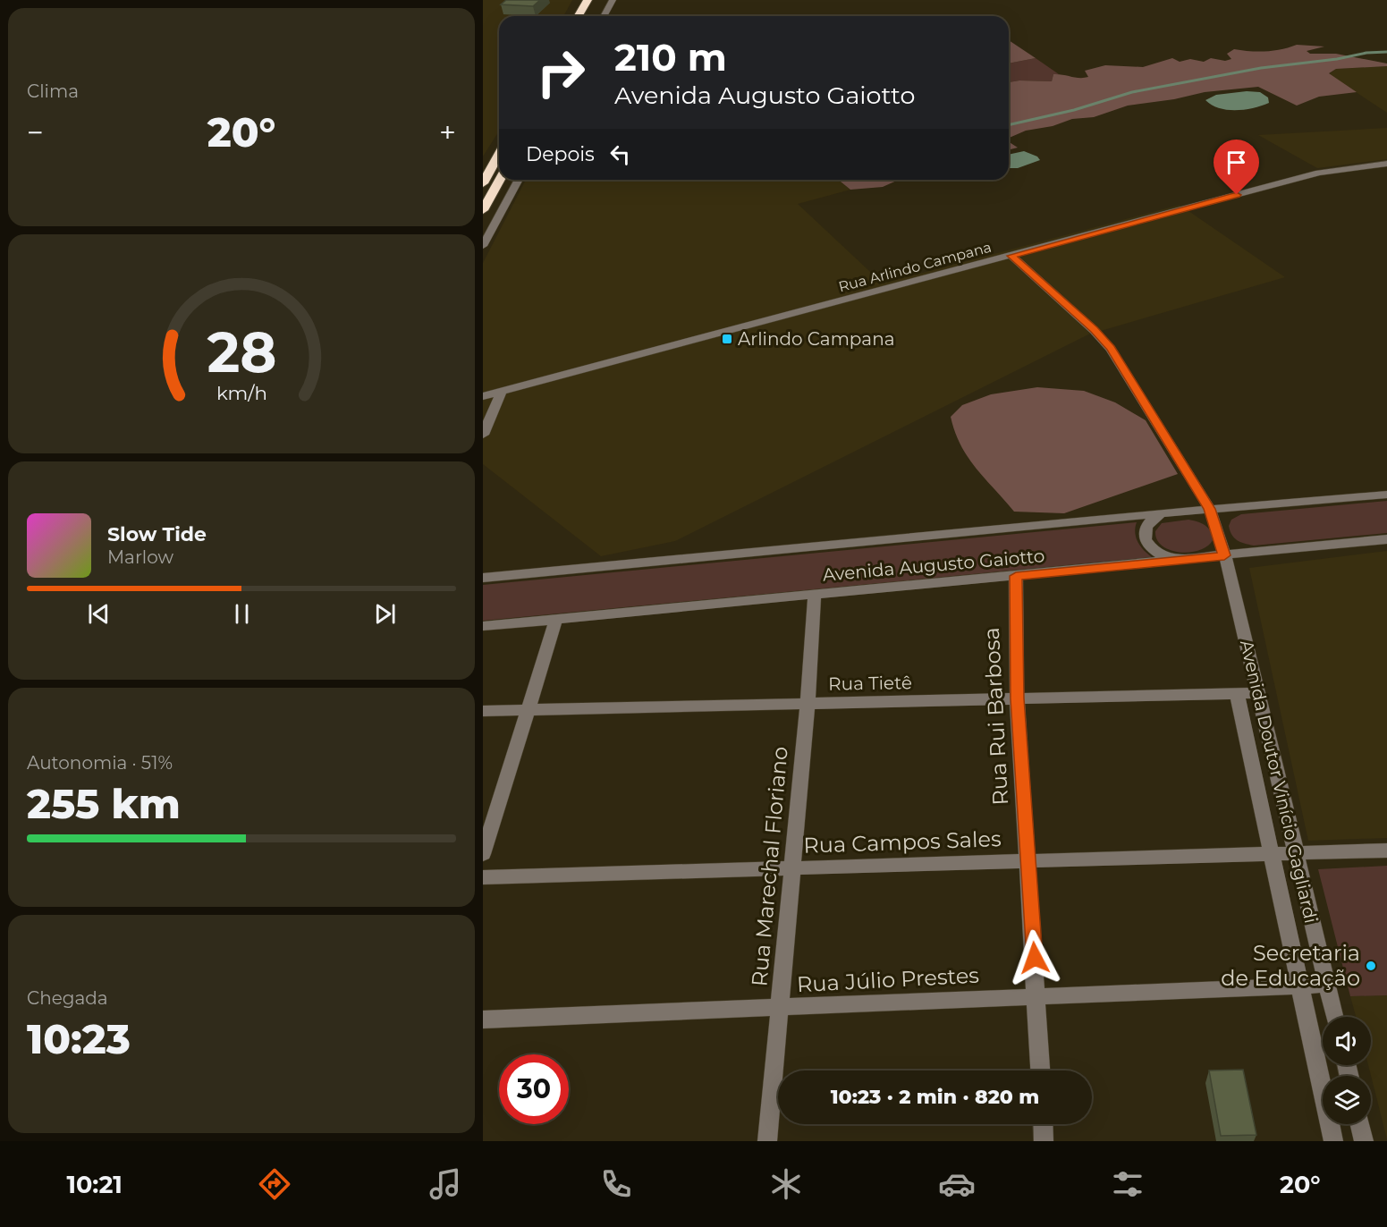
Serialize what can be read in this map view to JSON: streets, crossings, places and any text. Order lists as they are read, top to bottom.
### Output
{
  "streets": {
    "street": [
      "Rua Arlindo Campana",
      "Avenida Augusto Gaiotto",
      "Rua Tietê",
      "Rua Rui Barbosa",
      "Avenida Doutor Vinício Gagliardi",
      "Rua Campos Sales",
      "Rua Marechal Floriano",
      "Rua Júlio Prestes"
    ]
  },
  "crossings": [
    ["Rua Arlindo Campana", "Avenida Doutor Vinício Gagliardi"],
    ["Avenida Augusto Gaiotto", "Rua Rui Barbosa"],
    ["Avenida Augusto Gaiotto", "Avenida Doutor Vinício Gagliardi"],
    ["Avenida Augusto Gaiotto", "Rua Marechal Floriano"],
    ["Rua Tietê", "Rua Rui Barbosa"],
    ["Rua Tietê", "Avenida Doutor Vinício Gagliardi"],
    ["Rua Tietê", "Rua Marechal Floriano"],
    ["Rua Rui Barbosa", "Rua Campos Sales"],
    ["Rua Rui Barbosa", "Rua Júlio Prestes"],
    ["Avenida Doutor Vinício Gagliardi", "Rua Campos Sales"],
    ["Avenida Doutor Vinício Gagliardi", "Rua Júlio Prestes"],
    ["Rua Campos Sales", "Rua Marechal Floriano"],
    ["Rua Marechal Floriano", "Rua Júlio Prestes"]
  ],
  "places": {
    "transit": ["Arlindo Campana"],
    "other": ["Secretaria de Educação"]
  },
  "page": {
    "tile": [
      "Clima",
      ["Autonomia · 51%", "255 km"],
      ["Chegada", "10:23"]
    ],
    "turn": ["210 m", "Avenida Augusto Gaiotto"],
    "heat": ["−", "20°", "+"],
    "then": "Depois",
    "song": ["Slow Tide", "Marlow"],
    "limit": "30",
    "trip": "10:23 · 2 min · 820 m",
    "tabs": ["10:21", "20°"],
    "gauge": ["28", "km/h"]
  }
}
